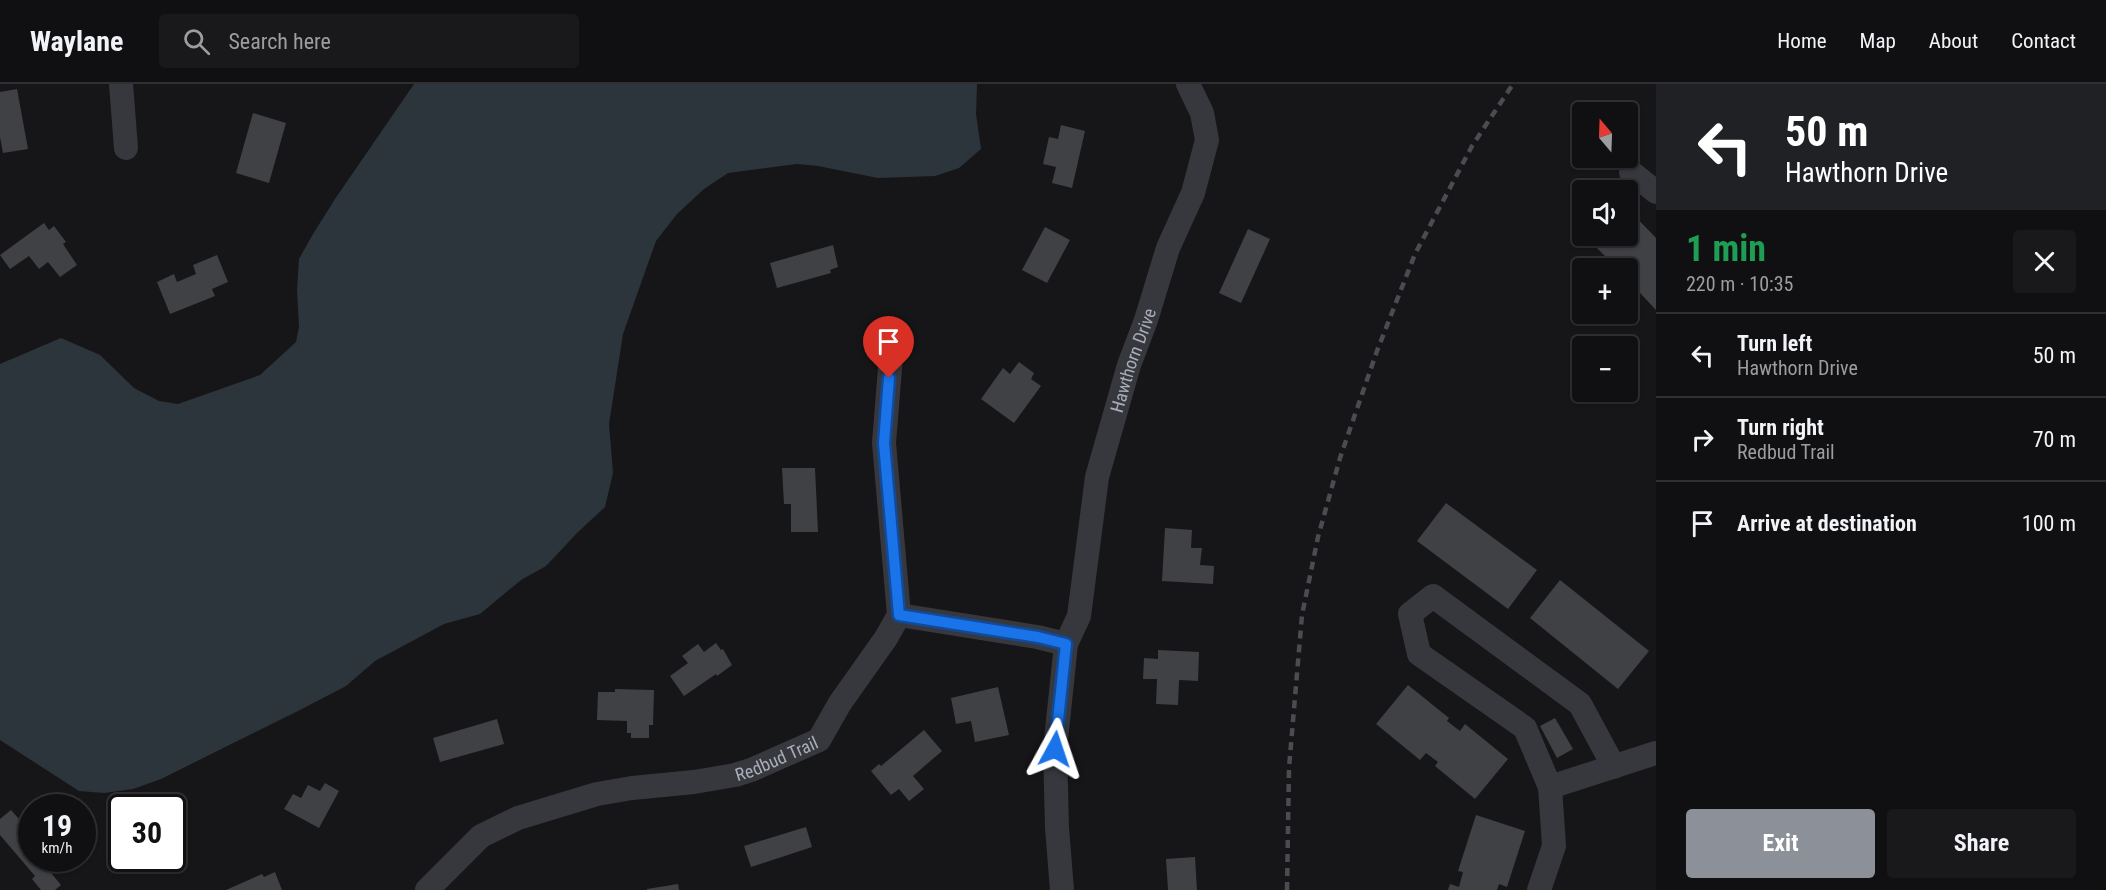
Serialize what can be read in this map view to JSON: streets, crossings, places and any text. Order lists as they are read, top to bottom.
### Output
{
  "streets": {
    "street": ["Hawthorn Drive", "Redbud Trail"]
  },
  "north": "top",
  "page": {
    "header": "Waylane",
    "search": "Search here",
    "nav": [
      "Home",
      "Map",
      "About",
      "Contact"
    ],
    "turn": ["50 m", "Hawthorn Drive"],
    "map_buttons": ["+", "−"],
    "heading": ["1 min", "220 m · 10:35"],
    "list": [
      {
        "name": "Turn left",
        "note": "Hawthorn Drive",
        "value": "50 m"
      },
      {
        "name": "Turn right",
        "note": "Redbud Trail",
        "value": "70 m"
      },
      {
        "name": "Arrive at destination",
        "value": "100 m"
      }
    ],
    "speed": "19 km/h",
    "limit": "30",
    "buttons": ["Exit", "Share"]
  }
}
